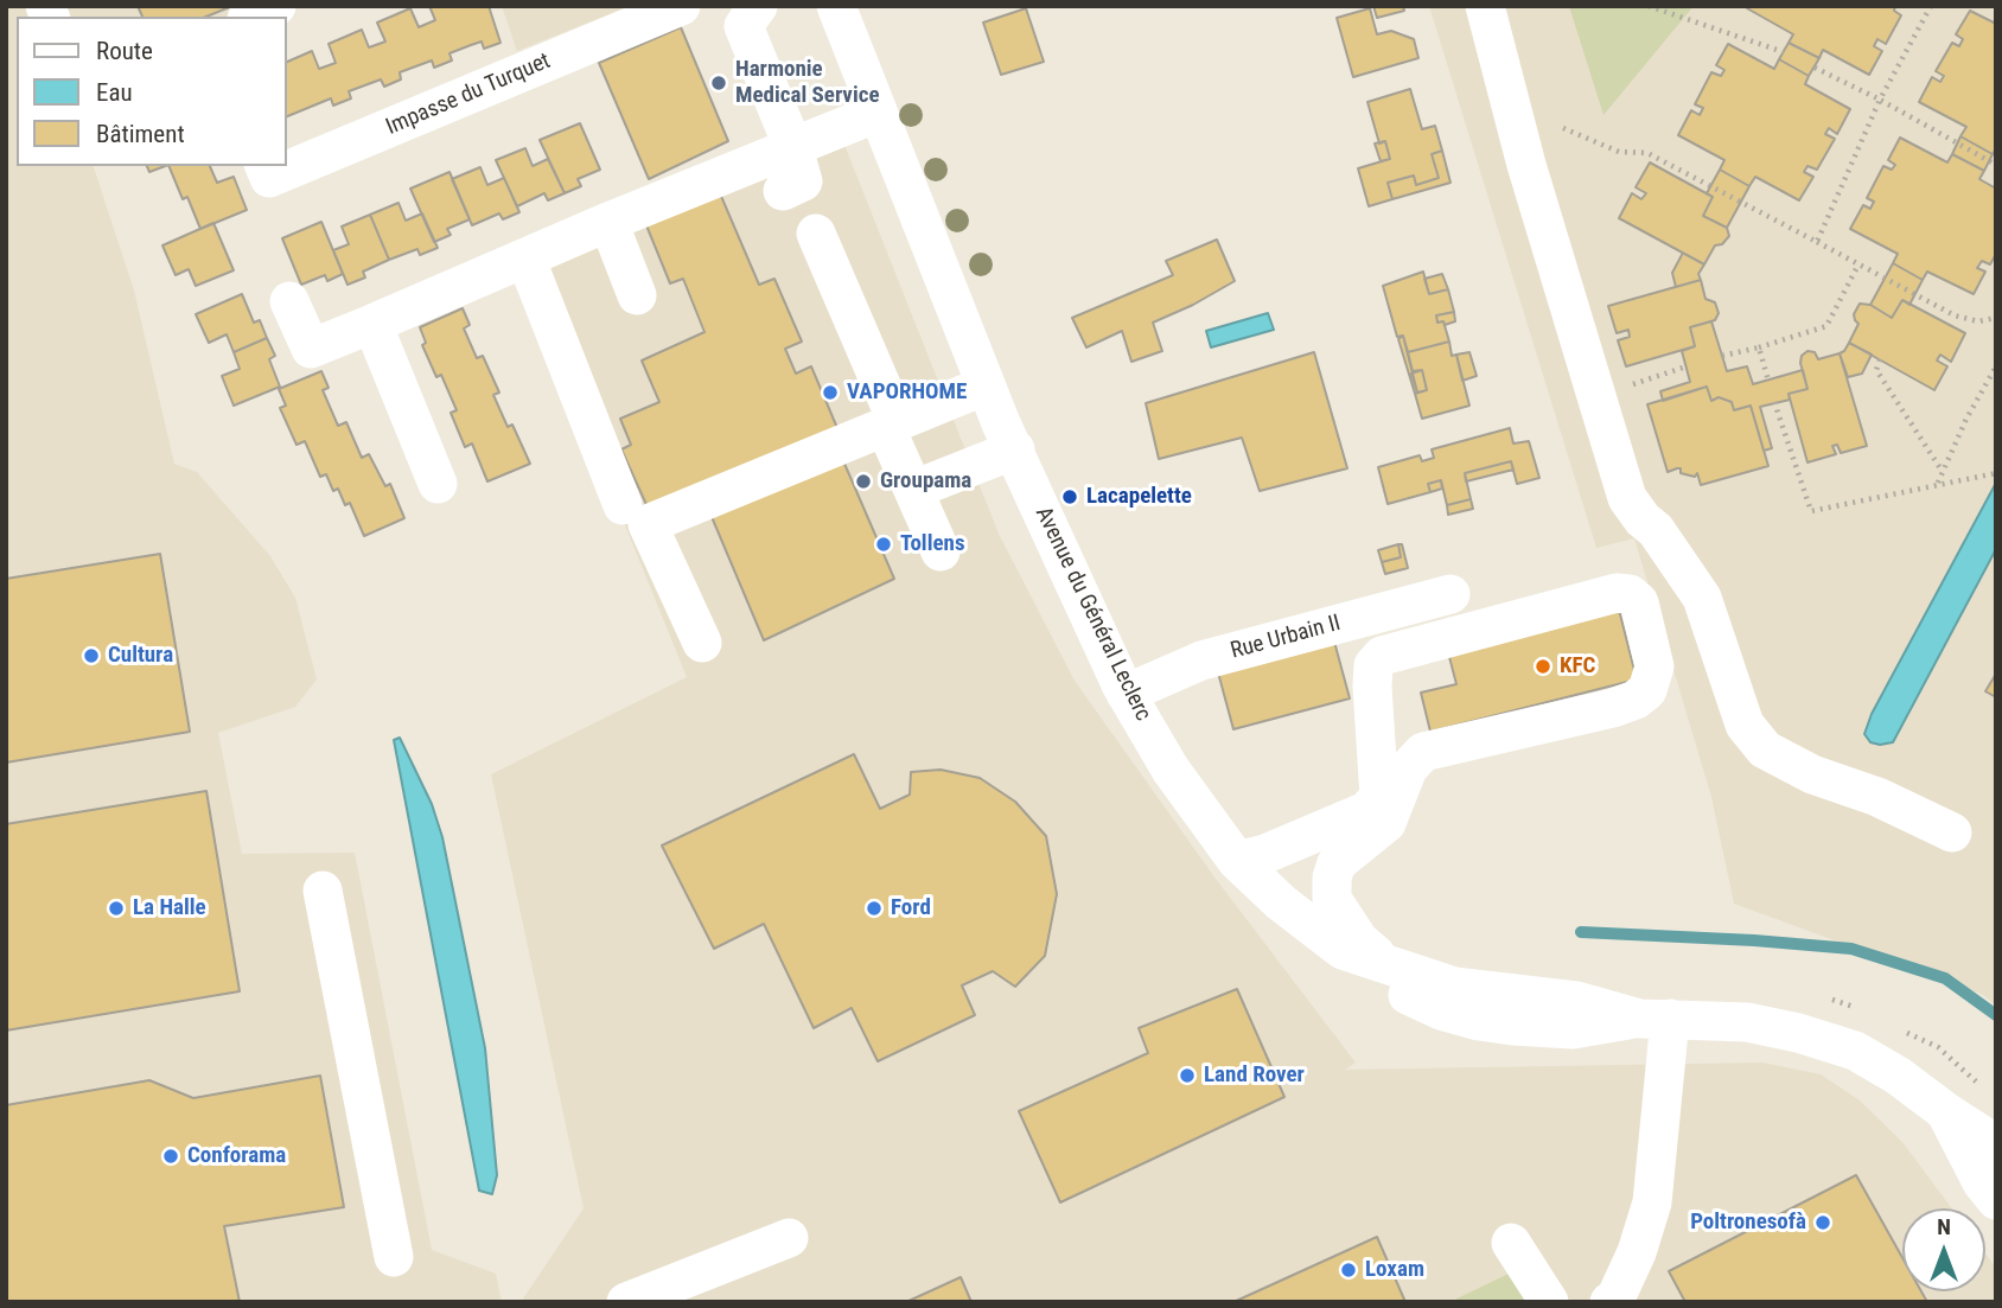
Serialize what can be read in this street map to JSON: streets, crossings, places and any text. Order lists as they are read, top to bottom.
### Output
{
  "streets": {
    "street": ["Impasse du Turquet", "Avenue du Général Leclerc", "Rue Urbain II"]
  },
  "crossings": [
    ["Avenue du Général Leclerc", "Rue Urbain II"]
  ],
  "places": [
    "Harmonie Medical Service",
    "VAPORHOME",
    "Groupama",
    "Lacapelette",
    "Tollens",
    "Cultura",
    "KFC",
    "La Halle",
    "Ford",
    "Land Rover",
    "Conforama",
    "Poltronesofà",
    "Loxam"
  ],
  "legend": ["Route", "Eau", "Bâtiment"],
  "north": "top"
}
